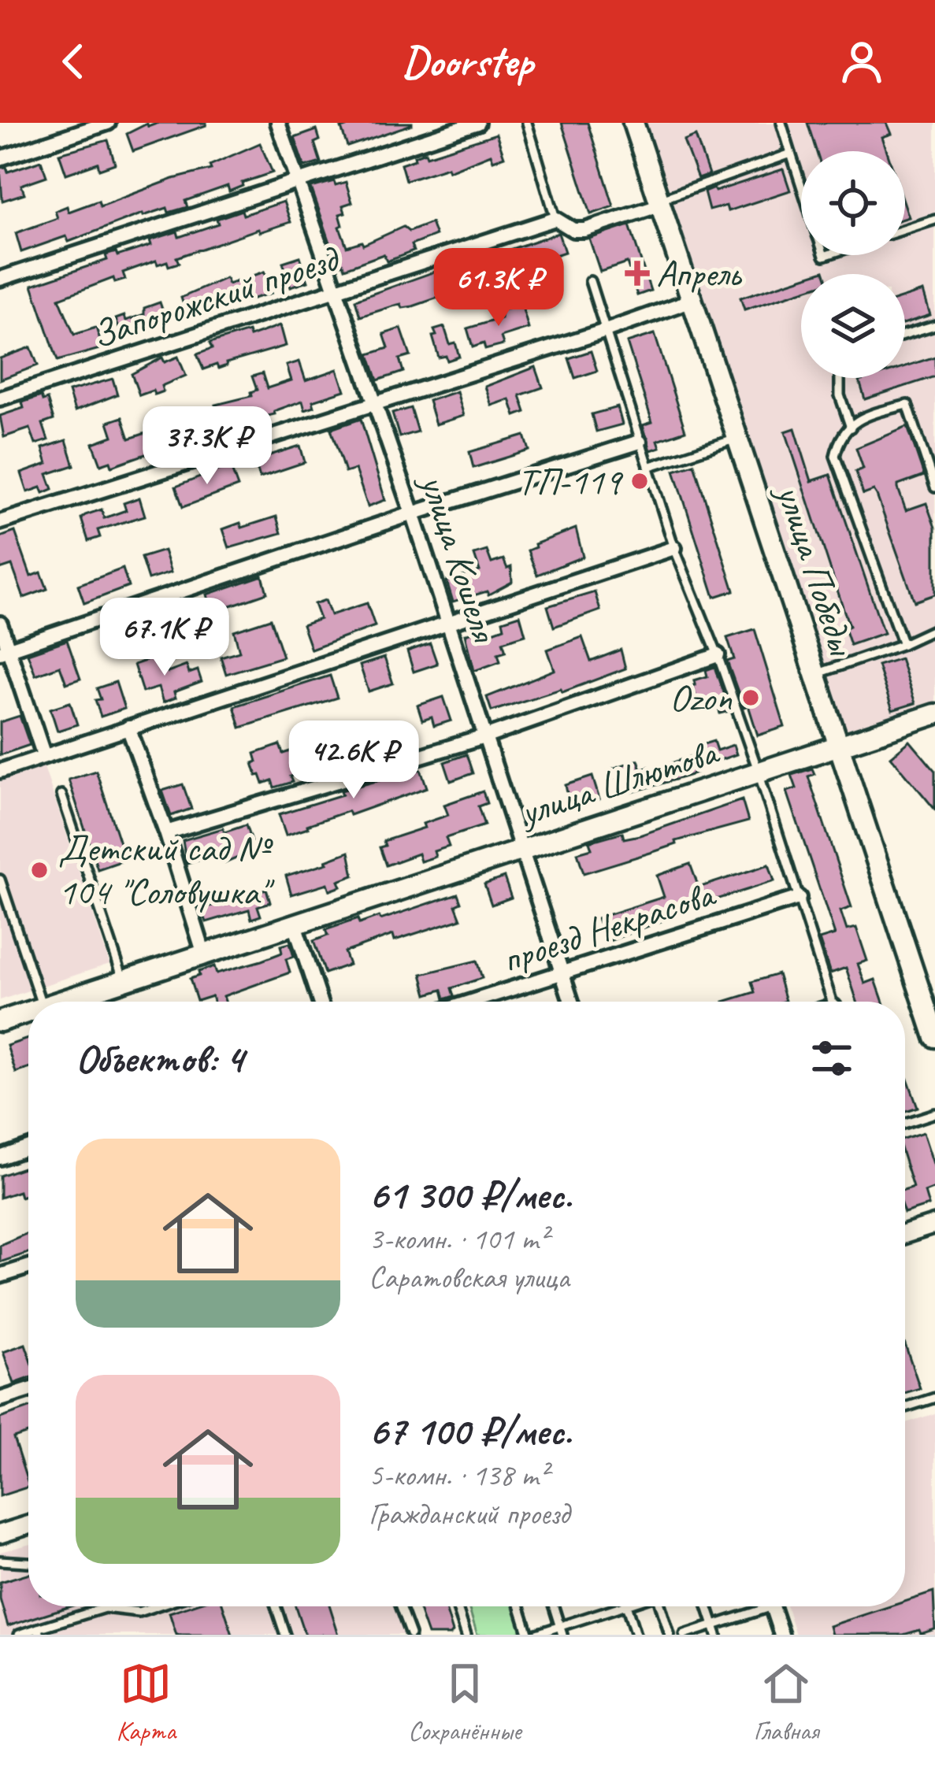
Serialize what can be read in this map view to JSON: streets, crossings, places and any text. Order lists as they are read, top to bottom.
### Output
{
  "streets": {
    "main road": ["улица Победы", "улица Шлютова"],
    "street": ["Запорожский проезд", "улица Кошеля", "проезд Некрасова"]
  },
  "crossings": [
    ["Запорожский проезд", "улица Кошеля"],
    ["улица Кошеля", "улица Шлютова"],
    ["улица Кошеля", "проезд Некрасова"],
    ["улица Победы", "улица Шлютова"]
  ],
  "places": {
    "health": ["Апрель"],
    "other": ["ТП-119", "Ozon", "Детский сад № 104 \"Соловушка\""]
  },
  "page": {
    "header": "Doorstep",
    "price": [
      "61.3K ₽",
      "37.3K ₽",
      "67.1K ₽",
      "42.6K ₽"
    ],
    "heading": "Объектов: 4",
    "list": [
      {
        "name": "61 300 ₽/мес.",
        "note": "3-комн. · 101 m² · Саратовская улица"
      },
      {
        "name": "67 100 ₽/мес.",
        "note": "5-комн. · 138 m² · Гражданский проезд"
      }
    ],
    "tabs": ["Карта", "Сохранённые", "Главная"]
  }
}
